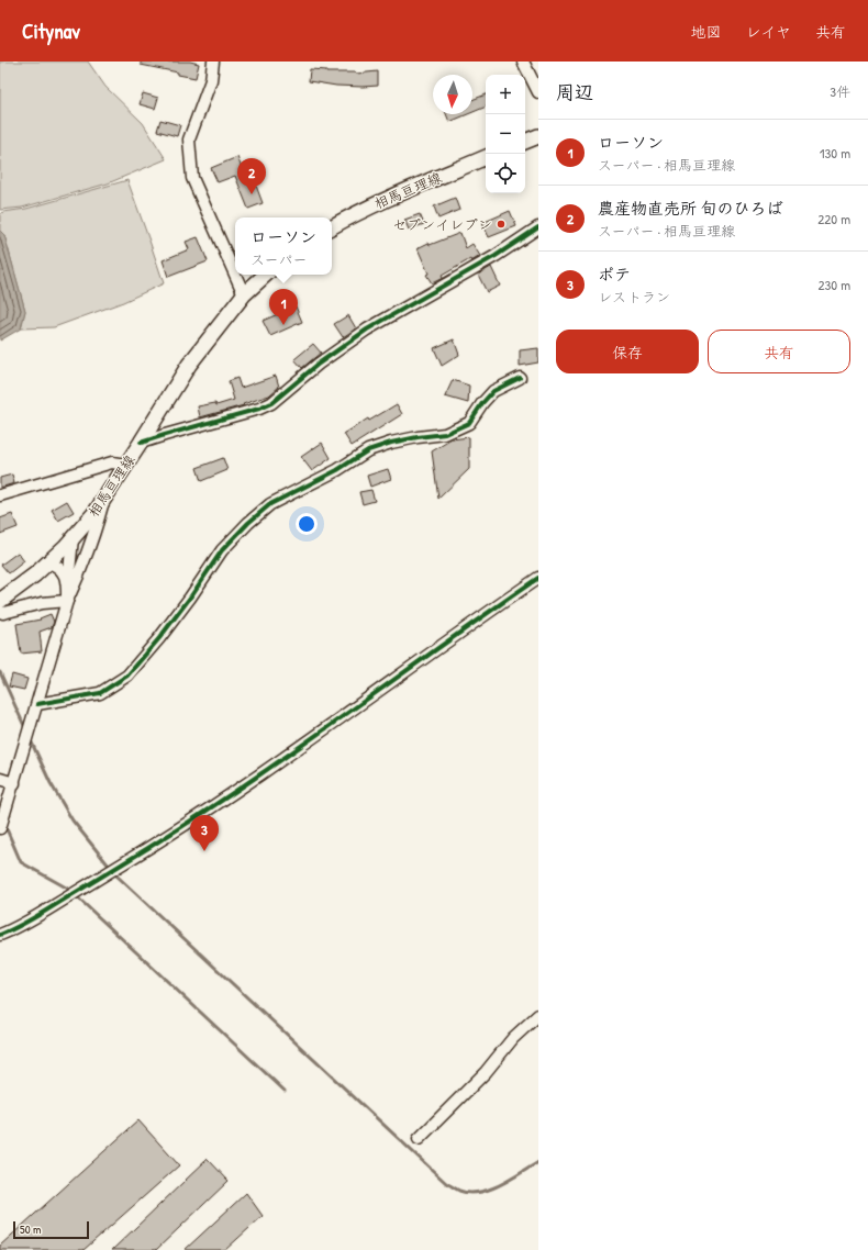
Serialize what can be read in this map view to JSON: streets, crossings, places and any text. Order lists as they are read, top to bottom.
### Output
{
  "streets": {
    "main road": ["相馬亘理線"]
  },
  "places": ["セブンイレブン"],
  "scale_bar": "50 m",
  "north": "bottom",
  "page": {
    "header": "Citynav",
    "nav": ["地図", "レイヤ", "共有"],
    "heading": ["周辺", "3件"],
    "map_buttons": ["+", "−"],
    "list": [
      {
        "mark": "1",
        "name": "ローソン",
        "note": "スーパー · 相馬亘理線",
        "value": "130 m"
      },
      {
        "mark": "2",
        "name": "農産物直売所 旬のひろば",
        "note": "スーパー · 相馬亘理線",
        "value": "220 m"
      },
      {
        "mark": "3",
        "name": "ポテ",
        "note": "レストラン",
        "value": "230 m"
      }
    ],
    "pins": ["2", "1", "3"],
    "popup": ["ローソン", "スーパー"],
    "buttons": ["保存", "共有"],
    "scale": "50 m"
  }
}
